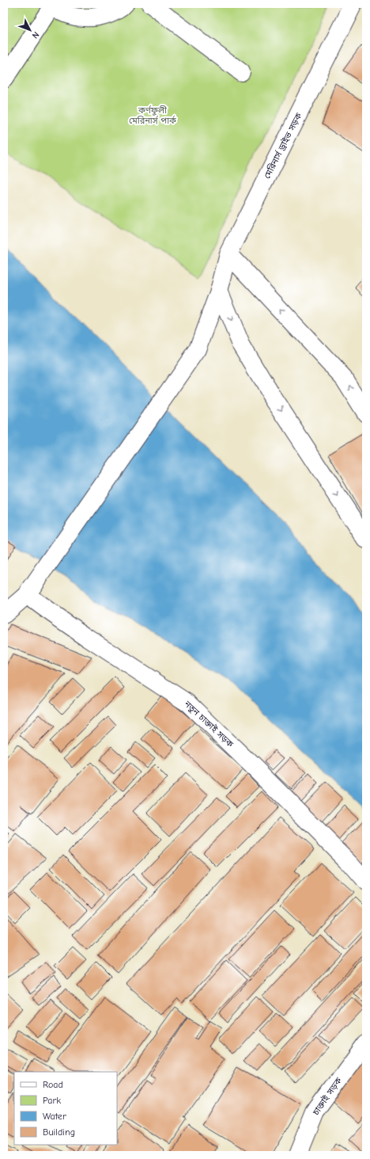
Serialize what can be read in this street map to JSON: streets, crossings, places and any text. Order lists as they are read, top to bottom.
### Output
{
  "streets": {
    "street": ["মেরিনার্স ড্রাইভ সড়ক", "নতুন চাক্তাই সড়ক", "চাক্তাই সড়ক"]
  },
  "crossings": [
    ["মেরিনার্স ড্রাইভ সড়ক", "নতুন চাক্তাই সড়ক"]
  ],
  "parks": ["কর্ণফুলী মেরিনার্স পার্ক"],
  "legend": [
    "Road",
    "Park",
    "Water",
    "Building"
  ],
  "north": "bottom right"
}
